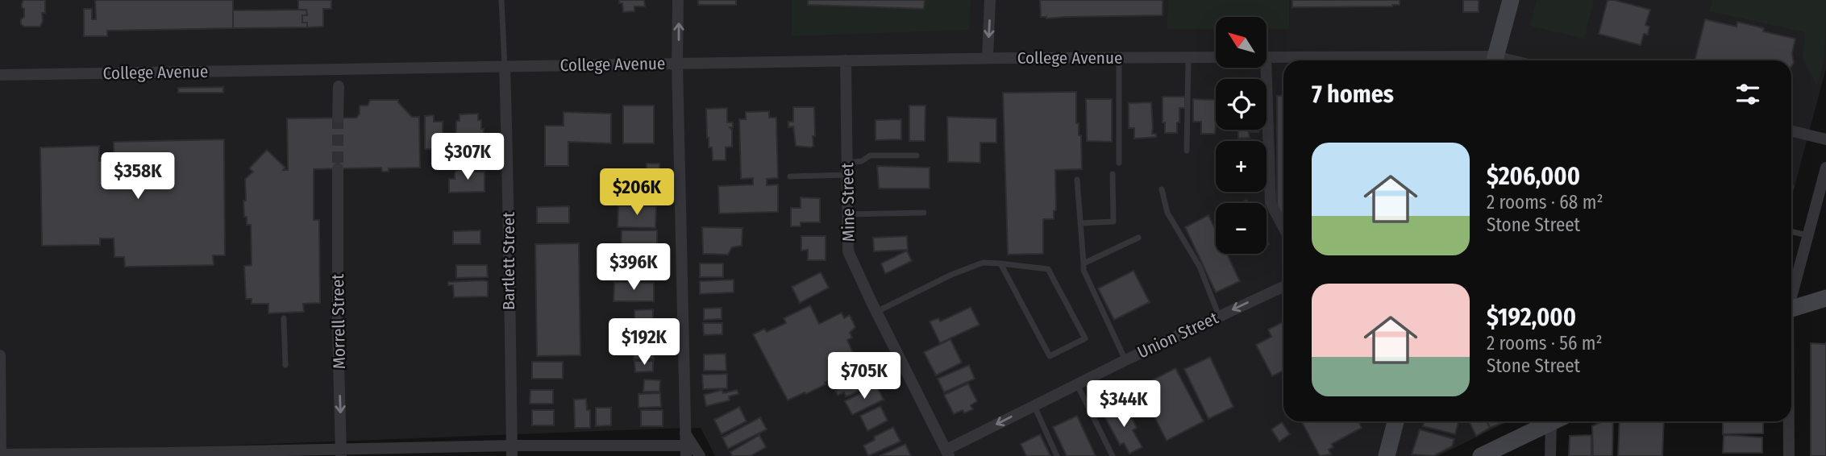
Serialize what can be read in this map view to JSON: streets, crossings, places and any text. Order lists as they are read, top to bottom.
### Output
{
  "streets": {
    "street": [
      "College Avenue",
      "Mine Street",
      "Bartlett Street",
      "Morrell Street",
      "Union Street"
    ]
  },
  "crossings": [
    ["College Avenue", "Mine Street"],
    ["College Avenue", "Bartlett Street"],
    ["Mine Street", "Union Street"]
  ],
  "one_way": ["Morrell Street", "Union Street"],
  "north": "top left",
  "page": {
    "map_buttons": ["+", "−"],
    "heading": "7 homes",
    "list": [
      {
        "name": "$206,000",
        "note": "2 rooms · 68 m² · Stone Street"
      },
      {
        "name": "$192,000",
        "note": "2 rooms · 56 m² · Stone Street"
      }
    ],
    "price": [
      "$307K",
      "$358K",
      "$206K",
      "$396K",
      "$192K",
      "$705K",
      "$344K"
    ]
  }
}
